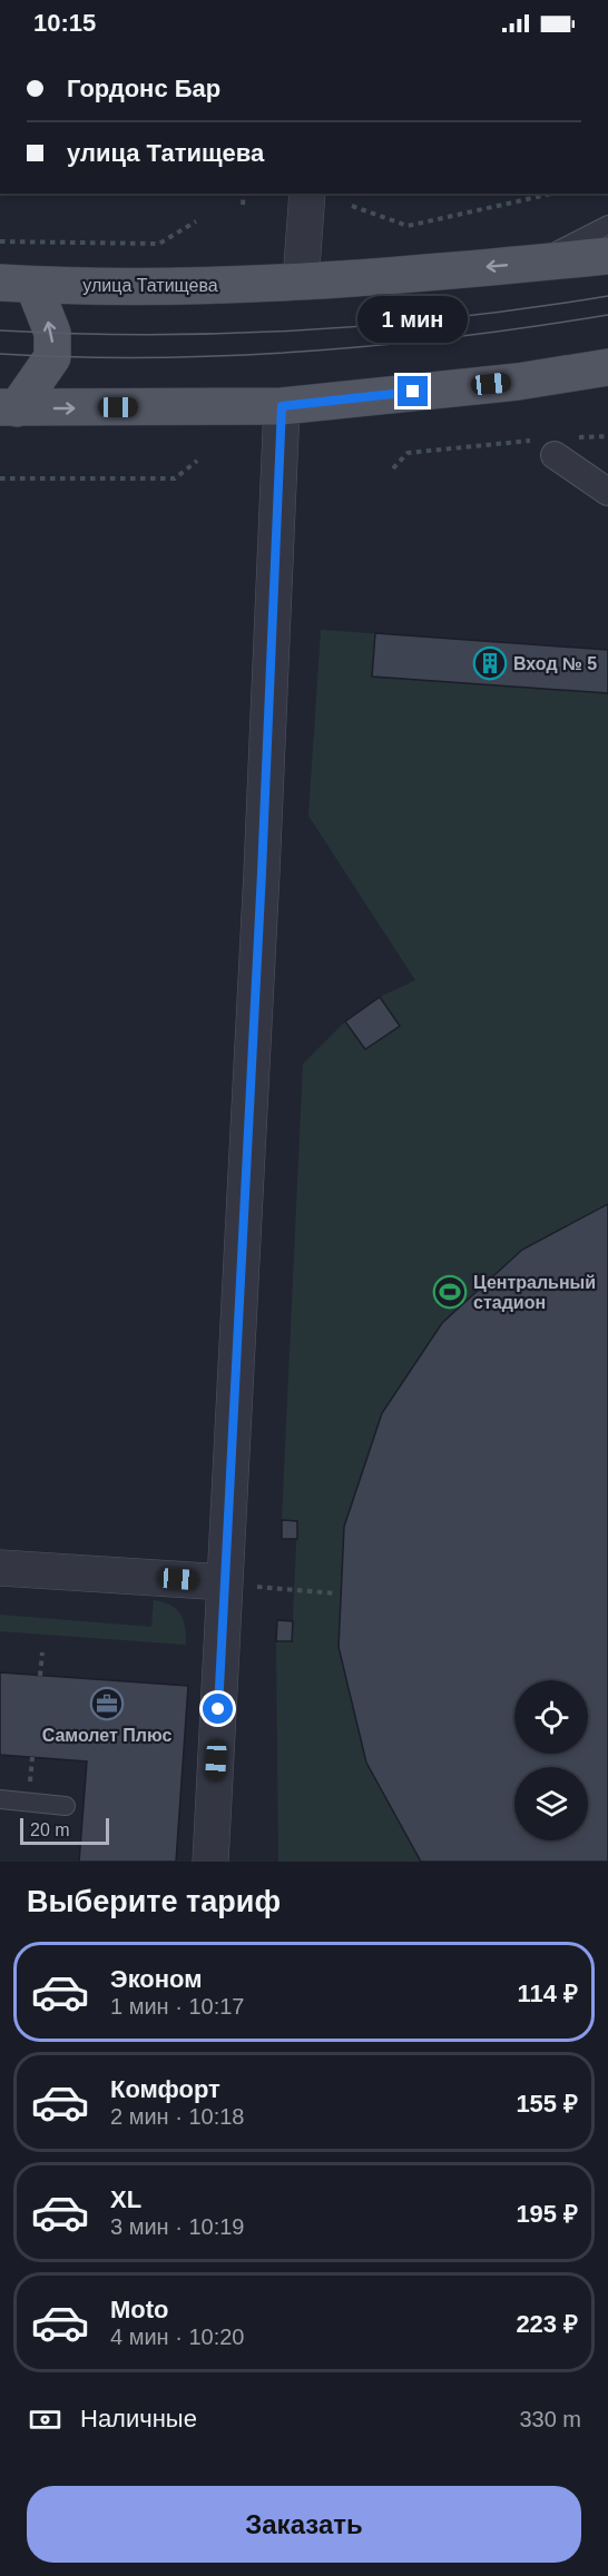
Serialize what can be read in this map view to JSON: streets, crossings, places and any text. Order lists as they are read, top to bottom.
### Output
{
  "streets": {
    "main road": ["улица Татищева"]
  },
  "places": {
    "building": ["Вход № 5"],
    "sports": ["Центральный стадион"],
    "office": ["Самолет Плюс"]
  },
  "scale_bar": "20 m",
  "page": {
    "status": "10:15",
    "banner": ["Гордонc Бар", "улица Татищева"],
    "bubble": "1 мин",
    "scale": "20 m",
    "heading": "Выберите тариф",
    "list": [
      {
        "name": "Эконом",
        "note": "1 мин · 10:17",
        "value": "114 ₽"
      },
      {
        "name": "Комфорт",
        "note": "2 мин · 10:18",
        "value": "155 ₽"
      },
      {
        "name": "XL",
        "note": "3 мин · 10:19",
        "value": "195 ₽"
      },
      {
        "name": "Moto",
        "note": "4 мин · 10:20",
        "value": "223 ₽"
      }
    ],
    "pay": ["Наличные", "330 m"],
    "buttons": "Заказать"
  }
}
